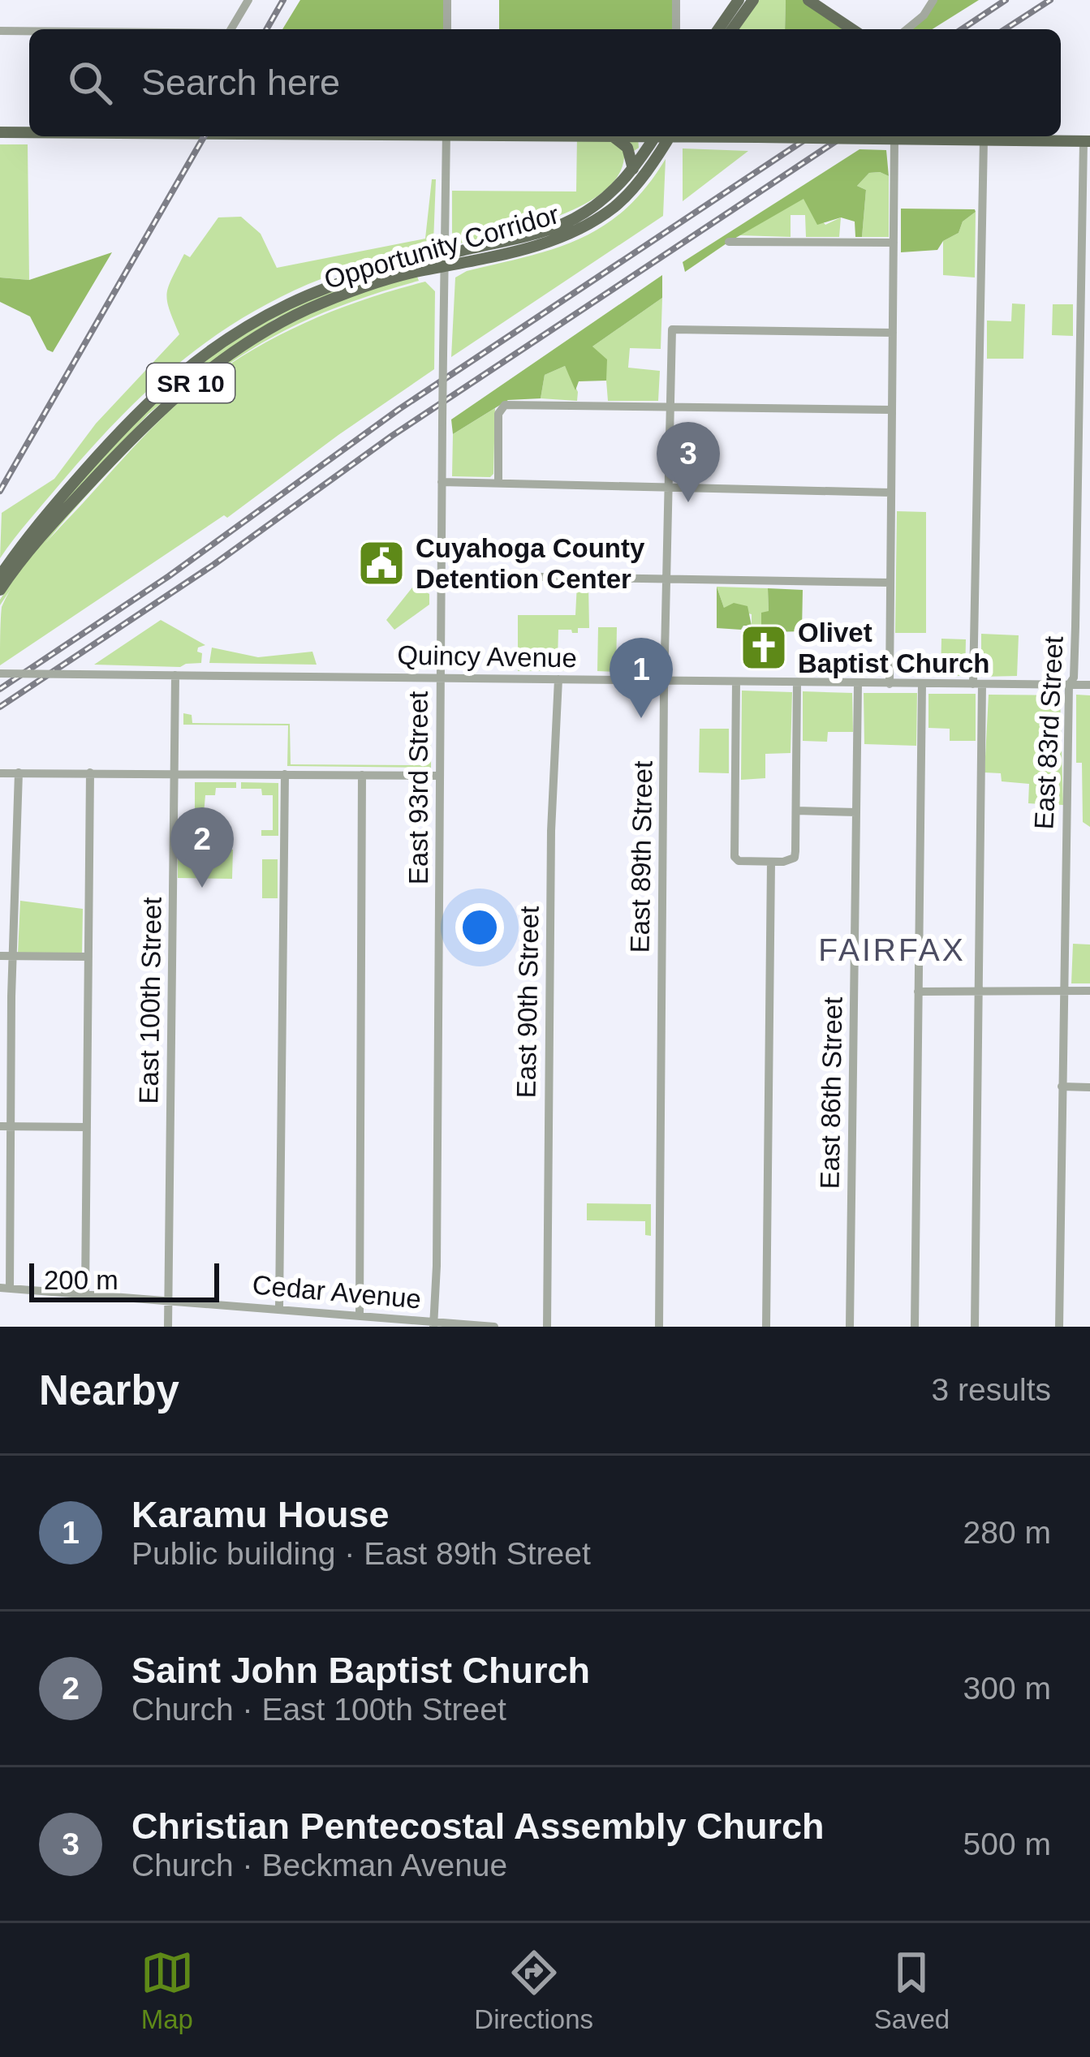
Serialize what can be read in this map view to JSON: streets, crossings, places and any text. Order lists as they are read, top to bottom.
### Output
{
  "streets": {
    "main road": ["Opportunity Corridor", "SR 10"],
    "street": [
      "Quincy Avenue",
      "East 83rd Street",
      "East 93rd Street",
      "East 89th Street",
      "East 100th Street",
      "East 90th Street",
      "East 86th Street",
      "Cedar Avenue"
    ]
  },
  "crossings": [
    ["Opportunity Corridor", "East 93rd Street"],
    ["Quincy Avenue", "East 83rd Street"],
    ["Quincy Avenue", "East 93rd Street"],
    ["Quincy Avenue", "East 89th Street"],
    ["Quincy Avenue", "East 100th Street"],
    ["Quincy Avenue", "East 90th Street"],
    ["Quincy Avenue", "East 86th Street"],
    ["East 93rd Street", "Cedar Avenue"],
    ["East 100th Street", "Cedar Avenue"]
  ],
  "districts": ["FAIRFAX"],
  "places": {
    "public building": ["Cuyahoga County Detention Center"],
    "church": ["Olivet Baptist Church"]
  },
  "scale_bar": "200 m",
  "page": {
    "search": "Search here",
    "pins": ["3", "1", "2"],
    "scale": "200 m",
    "heading": ["Nearby", "3 results"],
    "list": [
      {
        "mark": "1",
        "name": "Karamu House",
        "note": "Public building · East 89th Street",
        "value": "280 m"
      },
      {
        "mark": "2",
        "name": "Saint John Baptist Church",
        "note": "Church · East 100th Street",
        "value": "300 m"
      },
      {
        "mark": "3",
        "name": "Christian Pentecostal Assembly Church",
        "note": "Church · Beckman Avenue",
        "value": "500 m"
      }
    ],
    "nav": ["Map", "Directions", "Saved"]
  }
}
